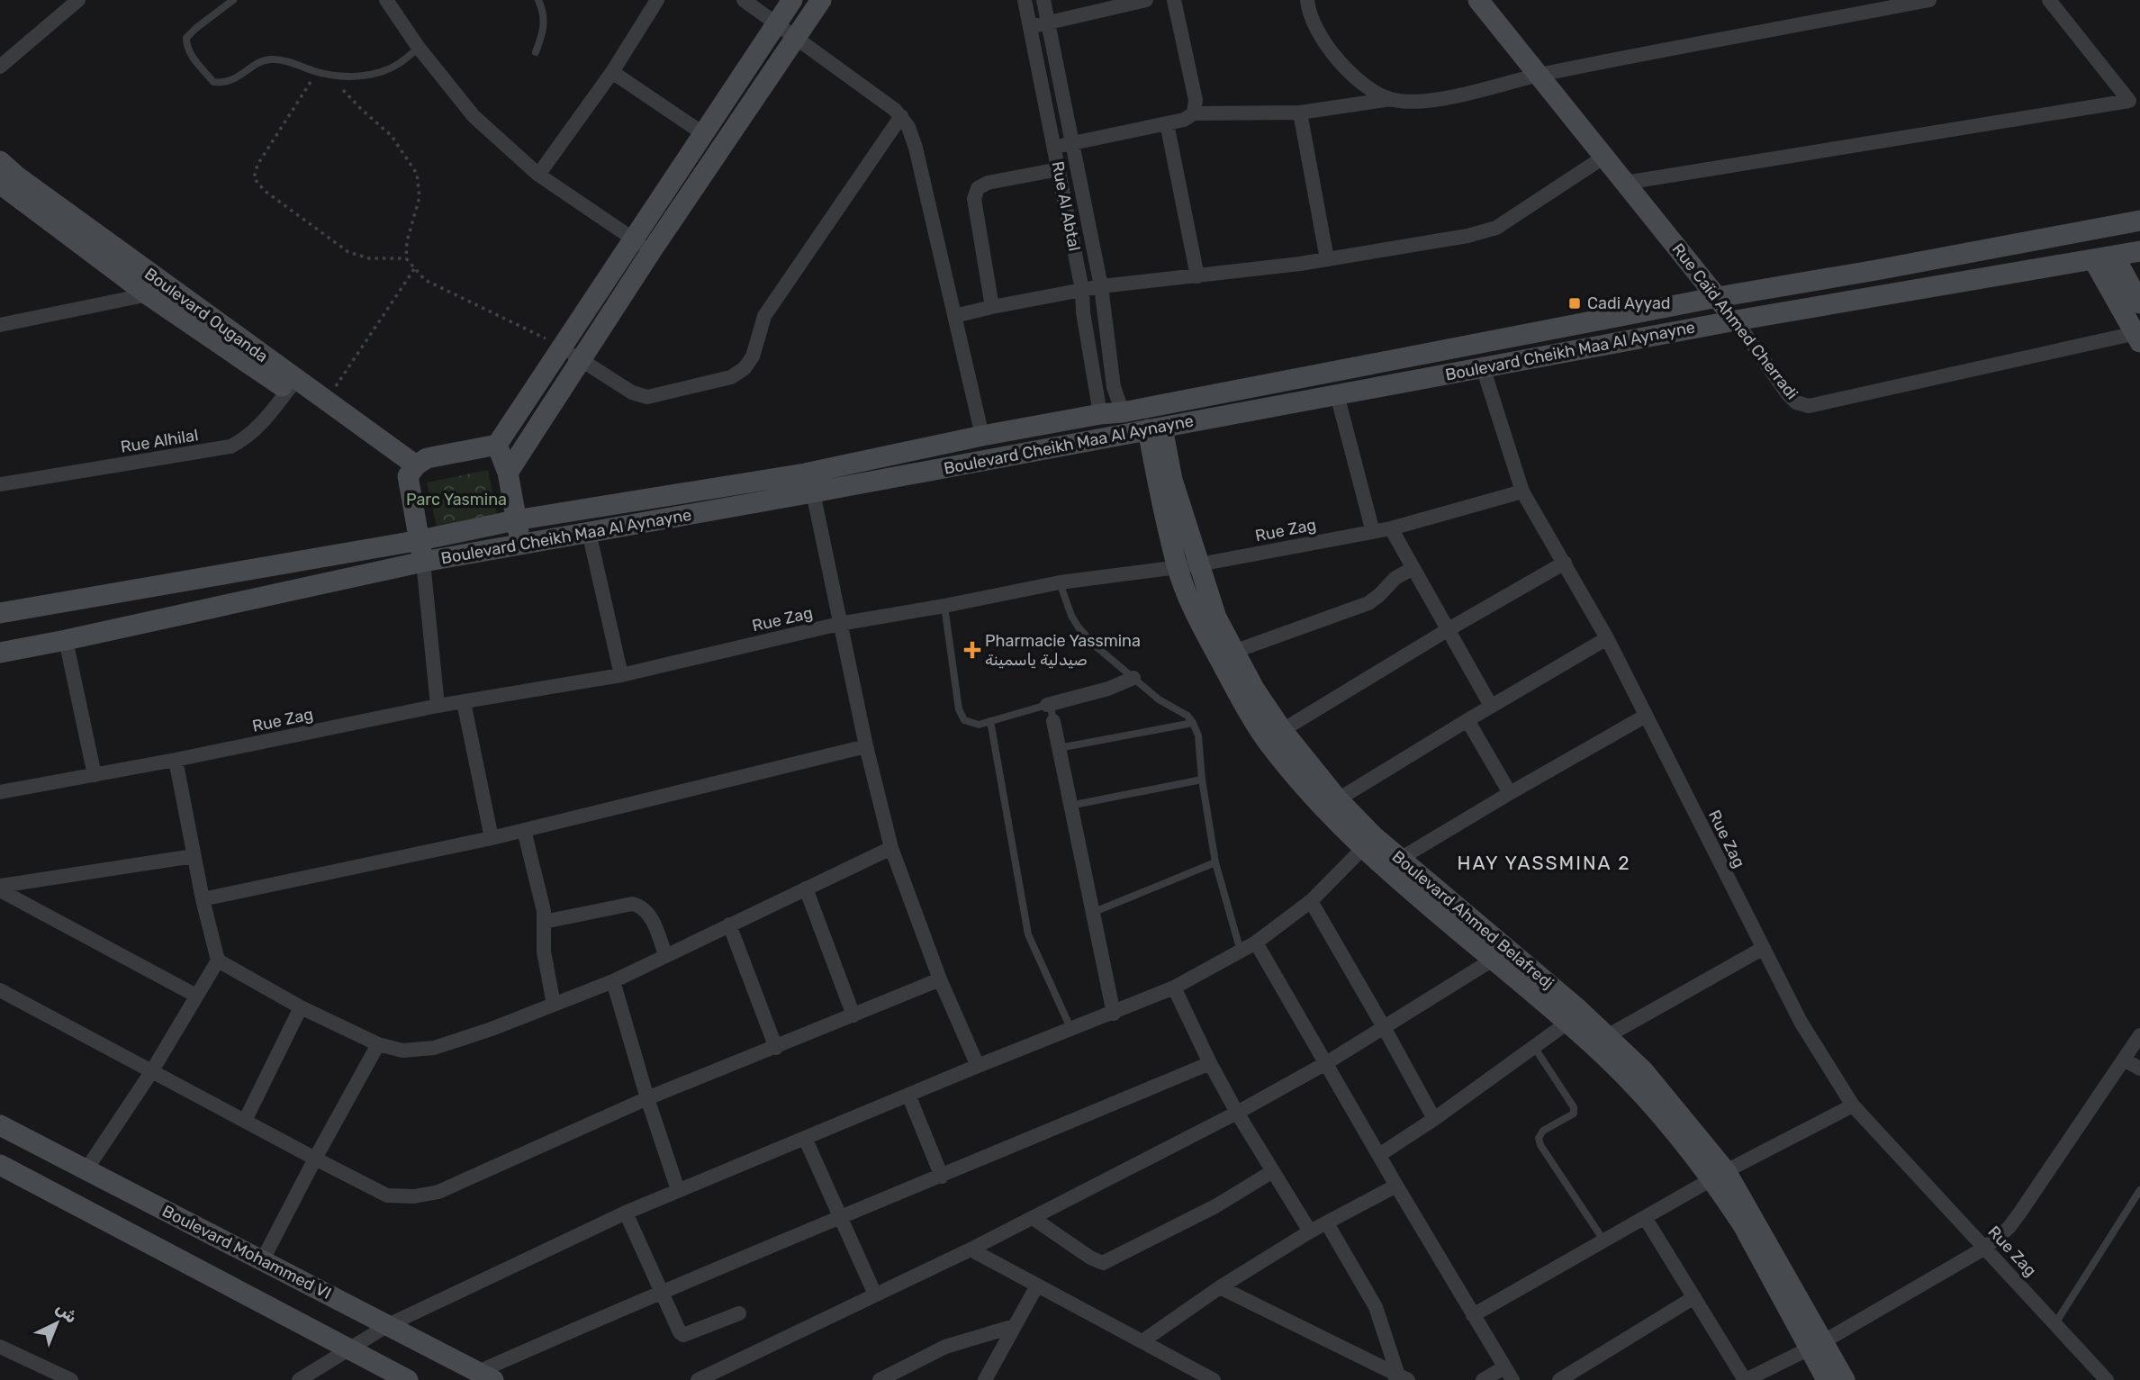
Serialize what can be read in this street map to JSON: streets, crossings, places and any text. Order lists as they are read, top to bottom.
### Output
{
  "streets": {
    "street": [
      "Rue Al Abtal",
      "Boulevard Ouganda",
      "Rue Caïd Ahmed Cherradi",
      "Boulevard Cheikh Maa Al Aynayne",
      "Rue Alhilal",
      "Rue Zag",
      "Boulevard Ahmed Belafredj",
      "Boulevard Mohammed VI"
    ]
  },
  "crossings": [
    ["Rue Al Abtal", "Boulevard Cheikh Maa Al Aynayne"],
    ["Boulevard Ouganda", "Rue Alhilal"],
    ["Rue Caïd Ahmed Cherradi", "Boulevard Cheikh Maa Al Aynayne"],
    ["Boulevard Cheikh Maa Al Aynayne", "Boulevard Ahmed Belafredj"],
    ["Rue Zag", "Boulevard Ahmed Belafredj"]
  ],
  "districts": ["HAY YASSMINA 2"],
  "parks": ["Parc Yasmina"],
  "places": {
    "transit": ["Cadi Ayyad"],
    "health": ["Pharmacie Yassmina صيدلية ياسمينة"]
  },
  "north": "top right"
}
